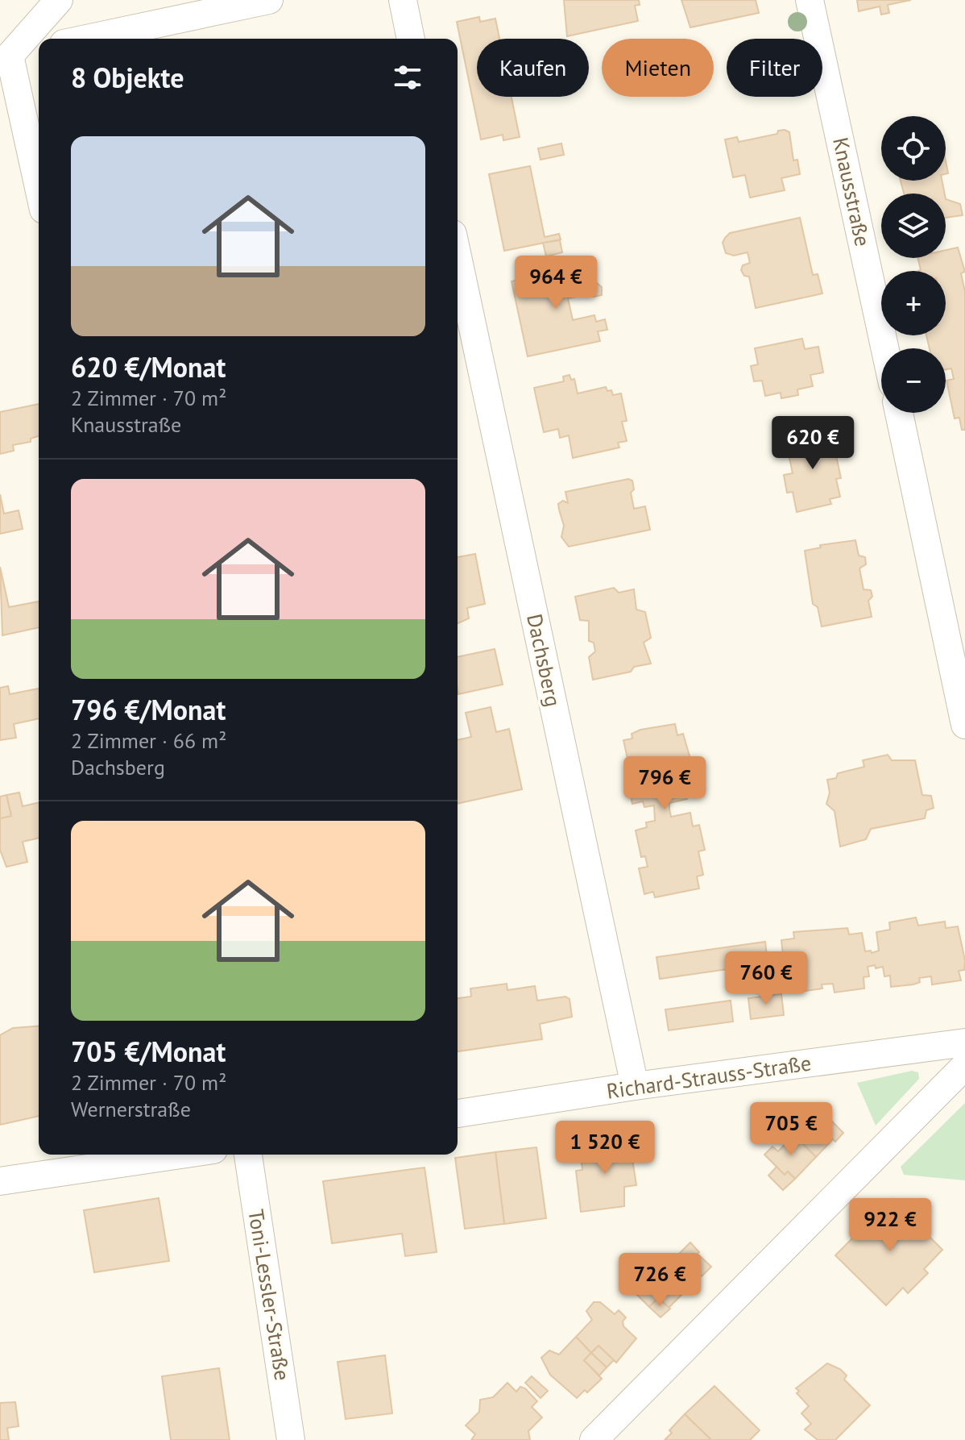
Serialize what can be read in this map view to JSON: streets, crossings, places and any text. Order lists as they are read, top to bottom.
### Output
{
  "streets": {
    "street": [
      "Knausstraße",
      "Dachsberg",
      "Richard-Strauss-Straße",
      "Toni-Lessler-Straße"
    ]
  },
  "crossings": [
    ["Dachsberg", "Richard-Strauss-Straße"]
  ],
  "page": {
    "chip": ["Kaufen", "Mieten", "Filter"],
    "heading": "8 Objekte",
    "map_buttons": ["+", "−"],
    "list": [
      {
        "name": "620 €/Monat",
        "note": "2 Zimmer · 70 m² · Knausstraße"
      },
      {
        "name": "796 €/Monat",
        "note": "2 Zimmer · 66 m² · Dachsberg"
      },
      {
        "name": "705 €/Monat",
        "note": "2 Zimmer · 70 m² · Wernerstraße"
      }
    ],
    "price": [
      "964 €",
      "620 €",
      "796 €",
      "760 €",
      "705 €",
      "1 520 €",
      "922 €",
      "726 €"
    ]
  }
}
